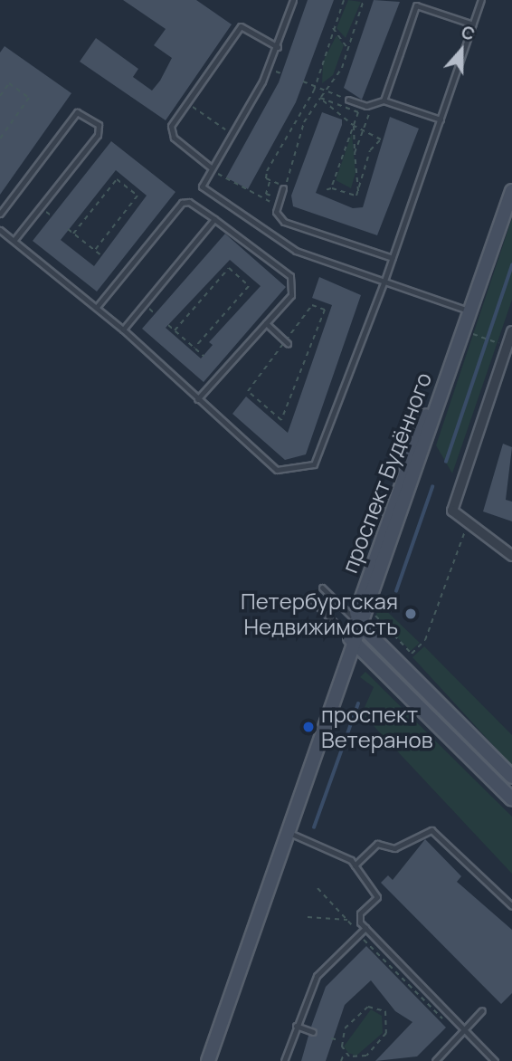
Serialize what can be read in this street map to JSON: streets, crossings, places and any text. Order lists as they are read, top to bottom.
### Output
{
  "streets": {
    "street": ["проспект Будённого"]
  },
  "places": ["Петербургская Недвижимость", "проспект Ветеранов"],
  "north": "top"
}
